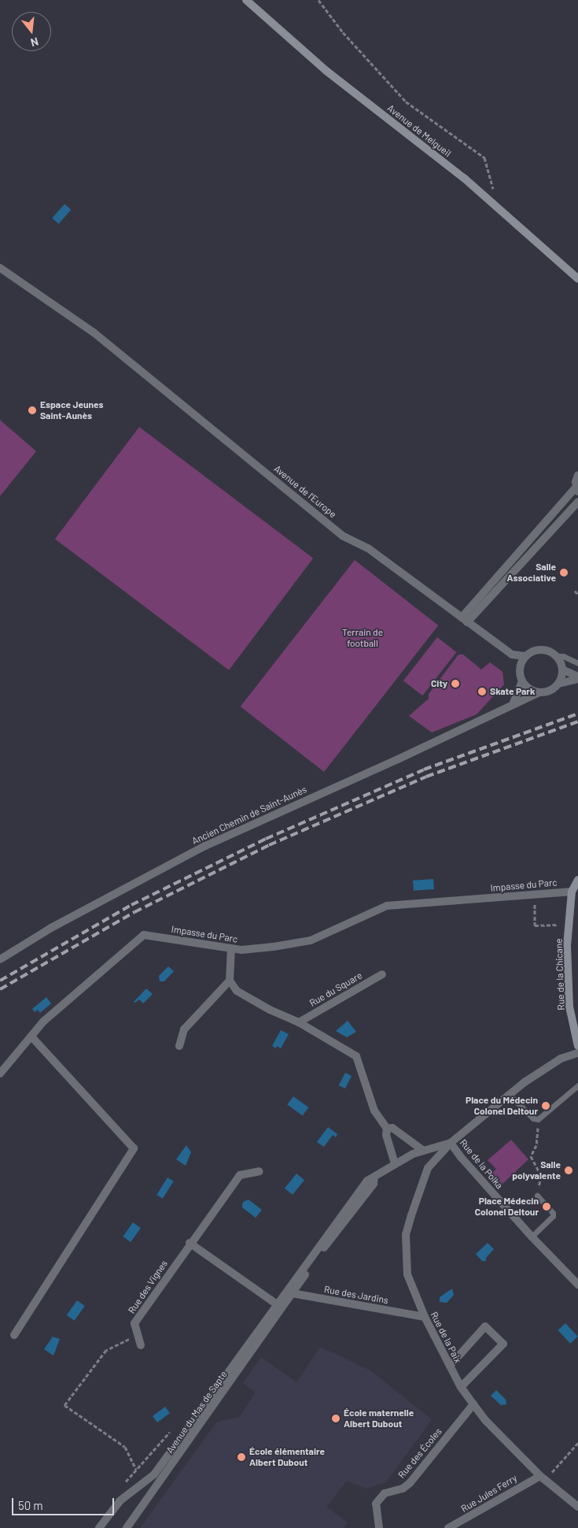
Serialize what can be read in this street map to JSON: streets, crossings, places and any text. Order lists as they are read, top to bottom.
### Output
{
  "streets": {
    "street": [
      "Avenue de Melgueil",
      "Avenue de l'Europe",
      "Ancien Chemin de Saint-Aunès",
      "Impasse du Parc",
      "Rue de la Chicane",
      "Rue du Square",
      "Rue de la Polka",
      "Rue des Vignes",
      "Rue des Jardins",
      "Rue de la Paix",
      "Avenue du Mas de Sapte",
      "Rue des Écoles",
      "Rue Jules Ferry"
    ]
  },
  "crossings": [
    ["Avenue de l'Europe", "Ancien Chemin de Saint-Aunès"],
    ["Impasse du Parc", "Rue de la Chicane"],
    ["Rue de la Polka", "Rue de la Paix"],
    ["Rue de la Polka", "Avenue du Mas de Sapte"],
    ["Rue des Jardins", "Rue de la Paix"],
    ["Rue des Jardins", "Avenue du Mas de Sapte"],
    ["Rue de la Paix", "Avenue du Mas de Sapte"],
    ["Rue de la Paix", "Rue des Écoles"],
    ["Rue de la Paix", "Rue Jules Ferry"]
  ],
  "parks": ["Terrain de football"],
  "places": [
    "Espace Jeunes Saint-Aunès",
    "Salle Associative",
    "City",
    "Skate Park",
    "Place du Médecin Colonel Deltour",
    "Salle polyvalente",
    "Place Médecin Colonel Deltour",
    "École maternelle Albert Dubout",
    "École élémentaire Albert Dubout"
  ],
  "scale_bar": "50 m",
  "north": "bottom"
}
